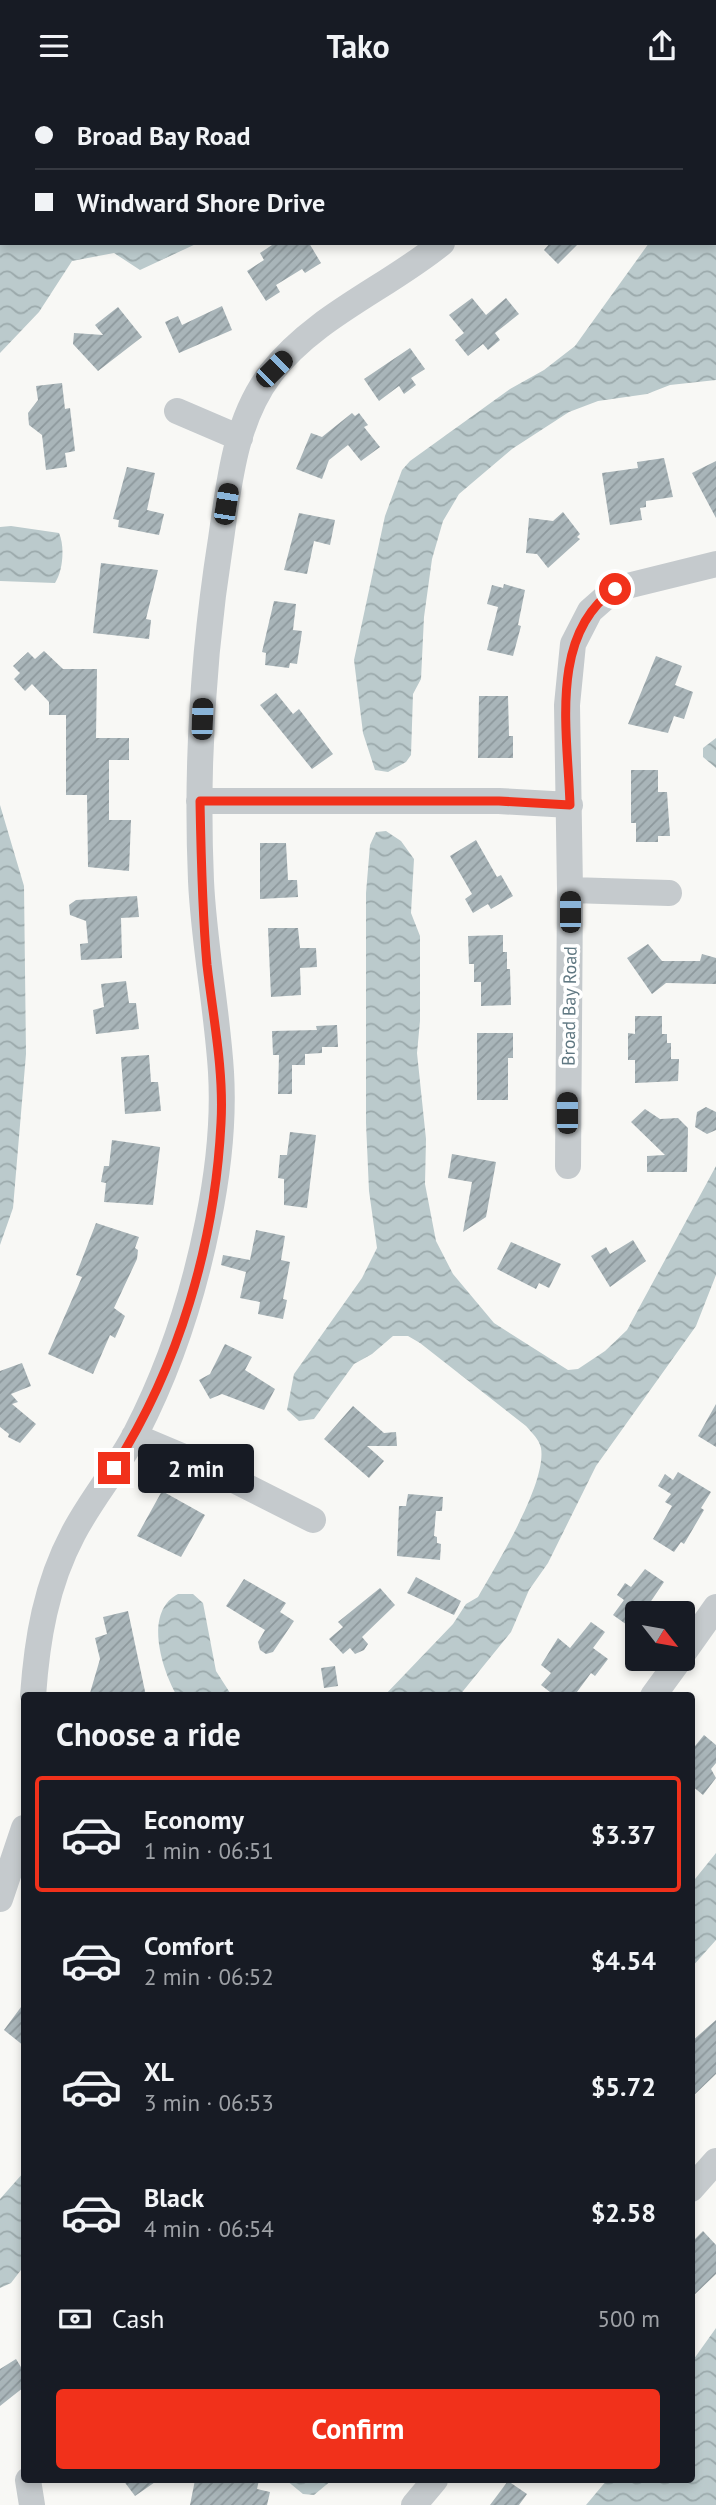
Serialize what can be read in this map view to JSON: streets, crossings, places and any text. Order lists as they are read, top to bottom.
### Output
{
  "streets": {
    "street": ["Broad Bay Road"]
  },
  "north": "bottom right",
  "page": {
    "header": "Tako",
    "banner": ["Broad Bay Road", "Windward Shore Drive"],
    "bubble": "2 min",
    "heading": "Choose a ride",
    "list": [
      {
        "name": "Economy",
        "note": "1 min · 06:51",
        "value": "$3.37"
      },
      {
        "name": "Comfort",
        "note": "2 min · 06:52",
        "value": "$4.54"
      },
      {
        "name": "XL",
        "note": "3 min · 06:53",
        "value": "$5.72"
      },
      {
        "name": "Black",
        "note": "4 min · 06:54",
        "value": "$2.58"
      }
    ],
    "pay": ["Cash", "500 m"],
    "buttons": "Confirm"
  }
}
